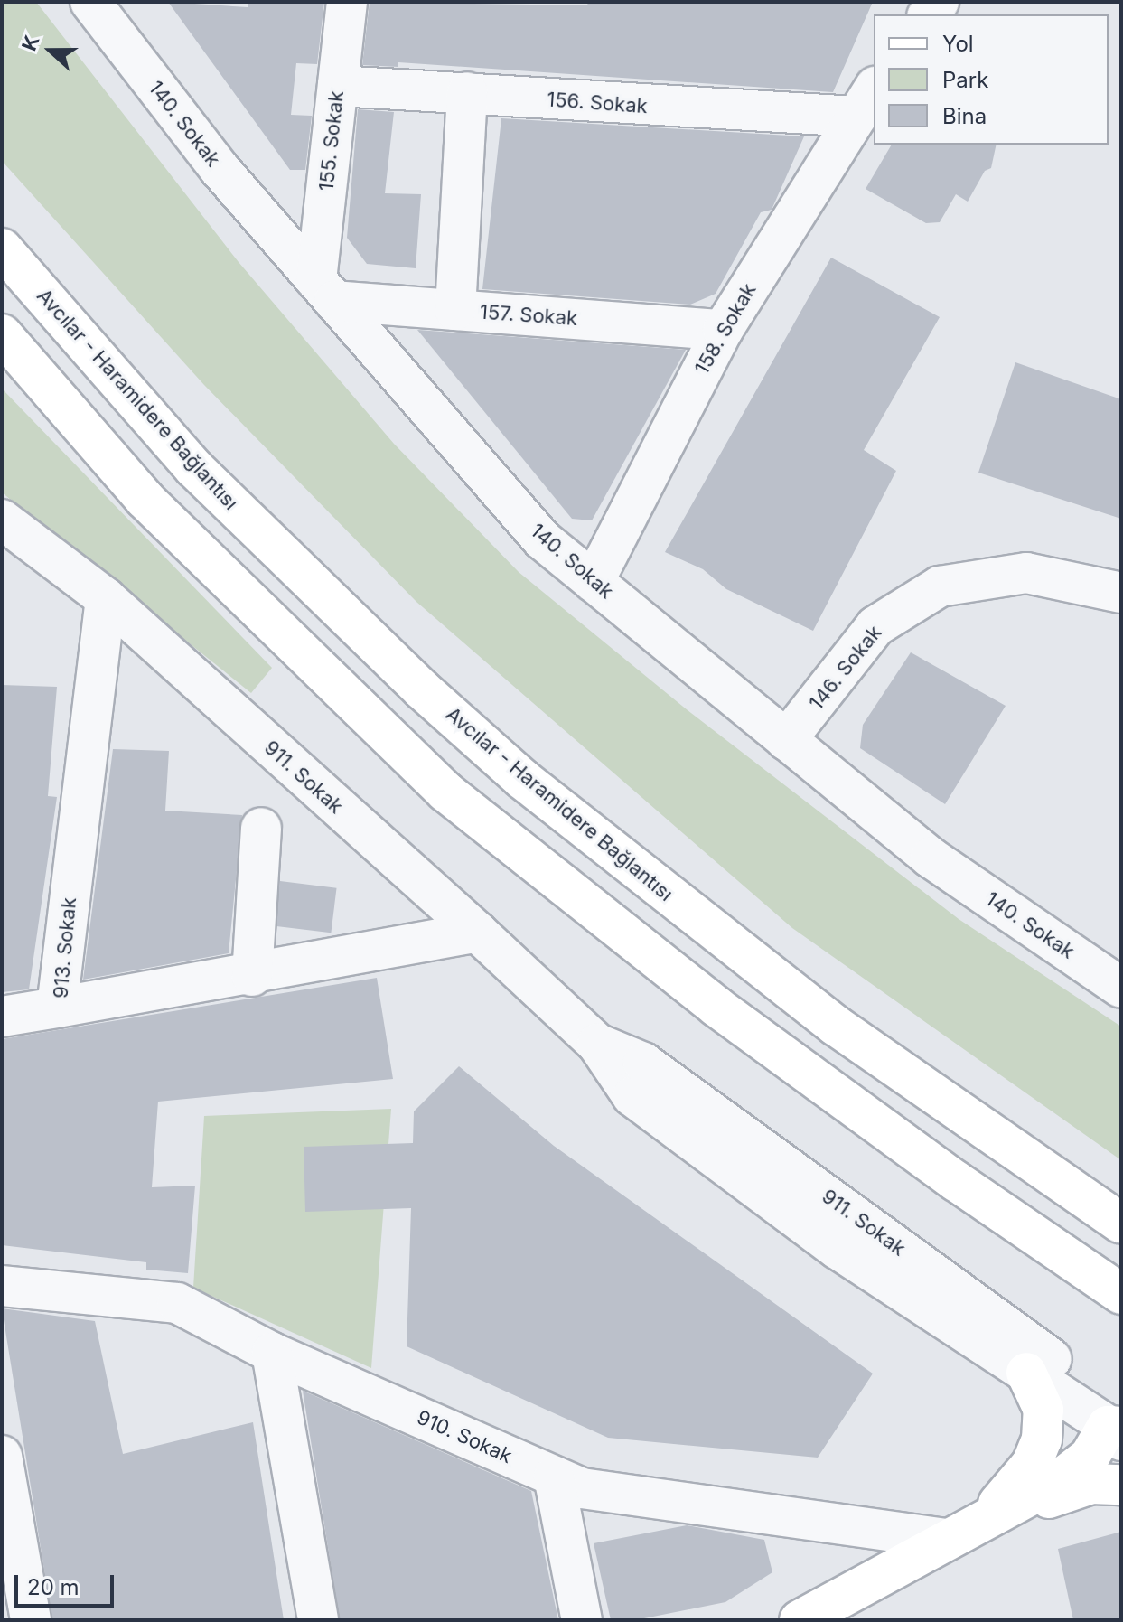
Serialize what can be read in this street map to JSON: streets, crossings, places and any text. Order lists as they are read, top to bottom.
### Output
{
  "streets": {
    "main road": ["Avcılar - Haramidere Bağlantısı"],
    "street": [
      "156. Sokak",
      "140. Sokak",
      "155. Sokak",
      "157. Sokak",
      "158. Sokak",
      "146. Sokak",
      "911. Sokak",
      "913. Sokak",
      "910. Sokak"
    ]
  },
  "crossings": [
    ["156. Sokak", "155. Sokak"],
    ["156. Sokak", "158. Sokak"],
    ["140. Sokak", "155. Sokak"],
    ["140. Sokak", "157. Sokak"],
    ["140. Sokak", "158. Sokak"],
    ["140. Sokak", "146. Sokak"],
    ["155. Sokak", "157. Sokak"],
    ["157. Sokak", "158. Sokak"],
    ["911. Sokak", "913. Sokak"]
  ],
  "legend": ["Yol", "Park", "Bina"],
  "scale_bar": "20 m",
  "north": "left"
}
